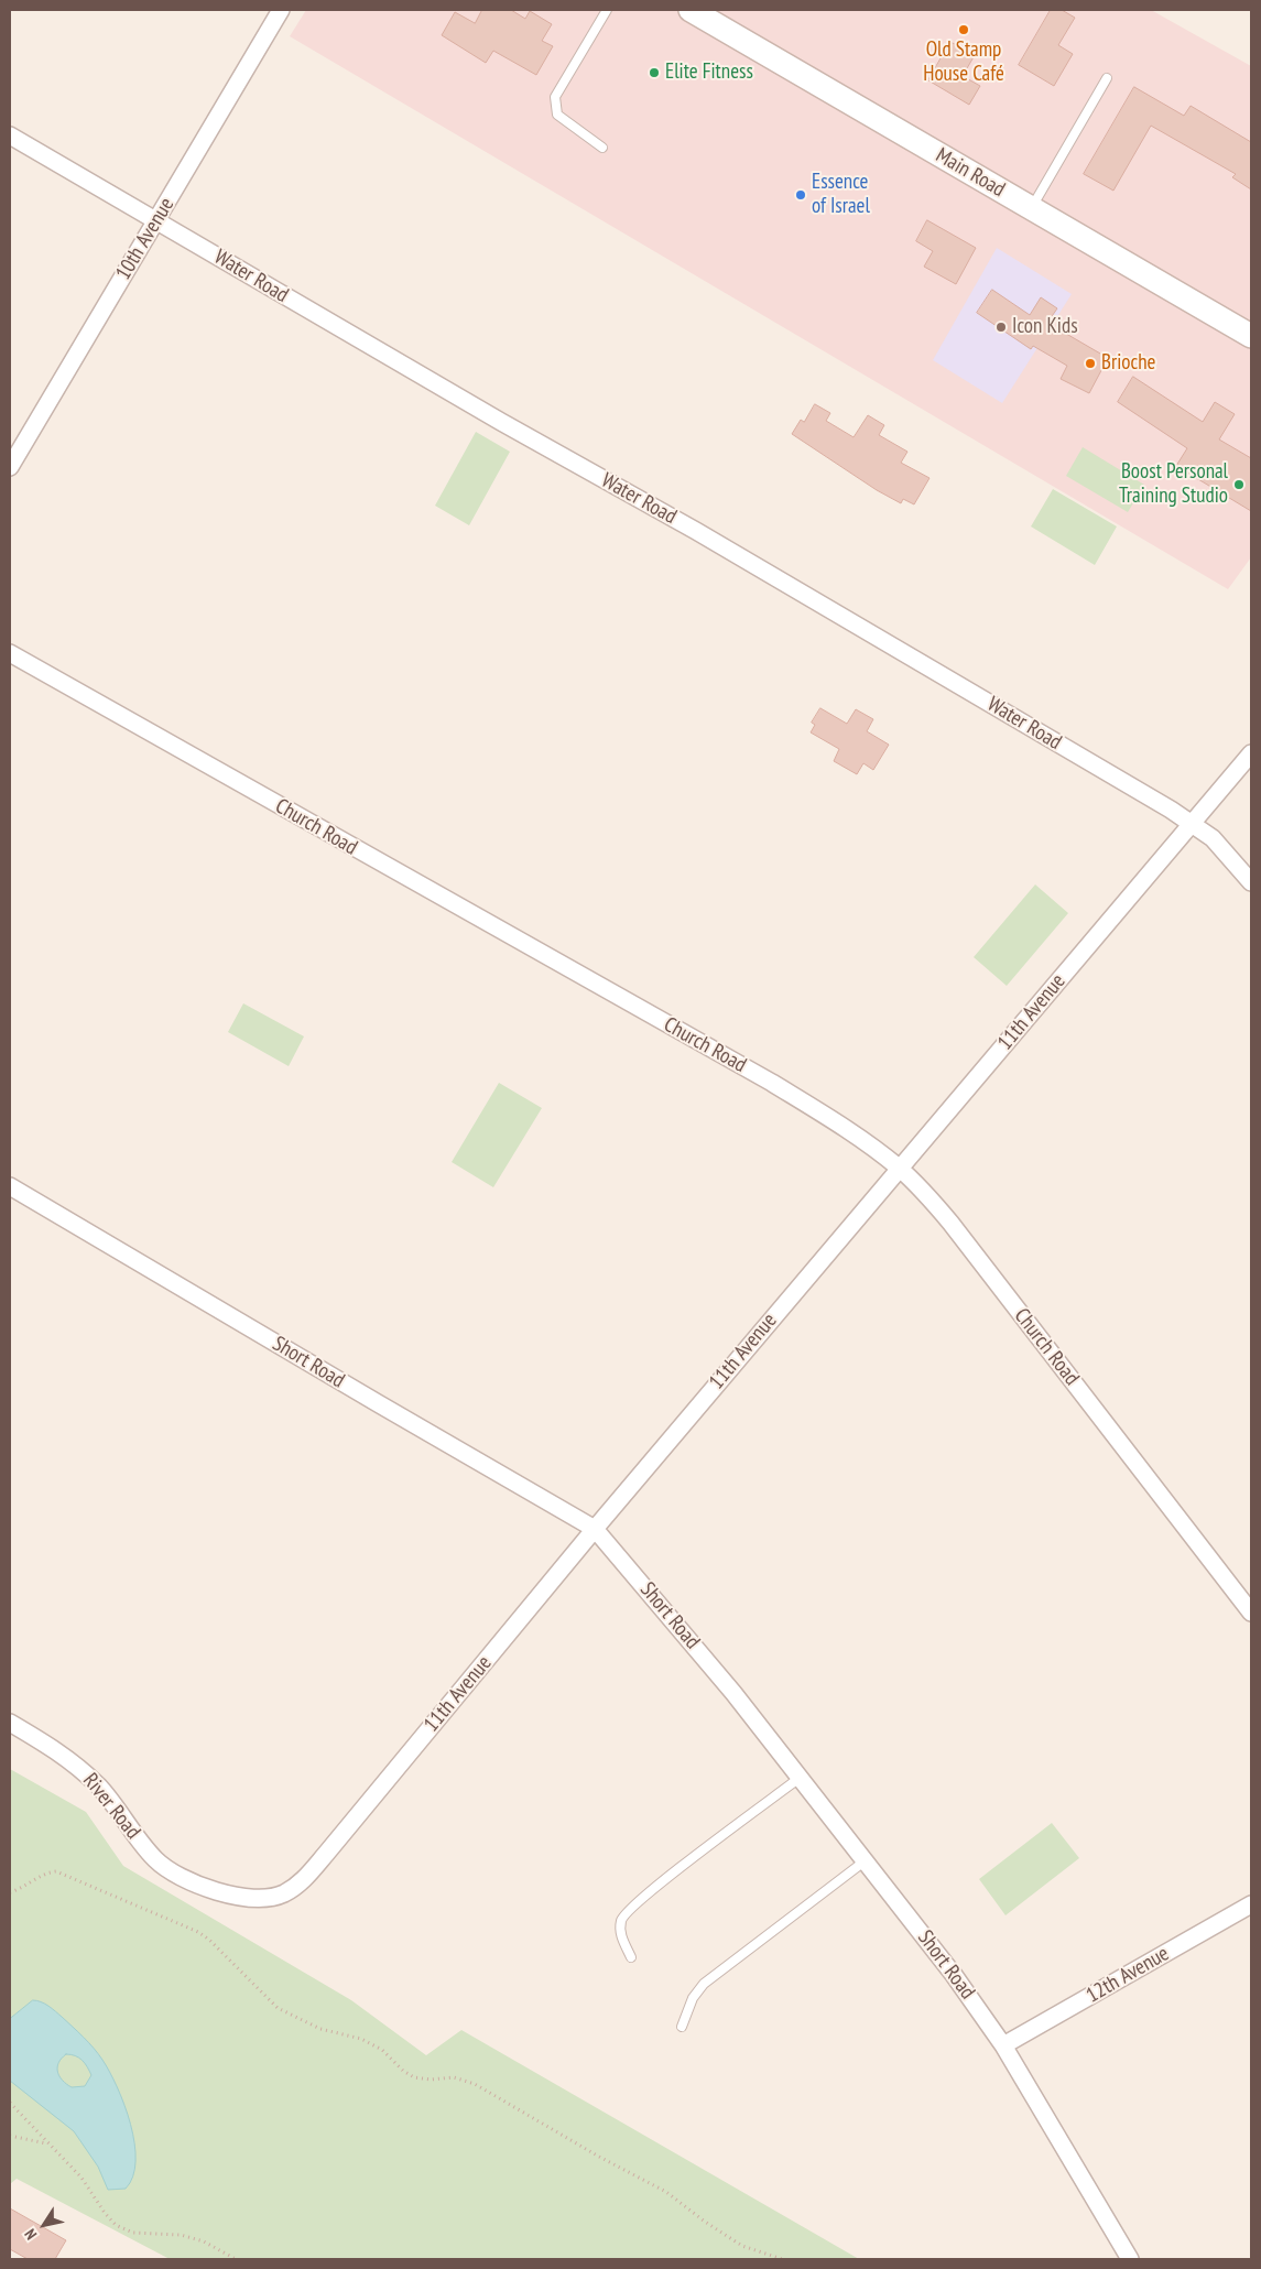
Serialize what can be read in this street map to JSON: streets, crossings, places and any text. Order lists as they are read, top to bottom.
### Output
{
  "streets": {
    "main road": ["Main Road"],
    "street": [
      "10th Avenue",
      "Water Road",
      "Church Road",
      "11th Avenue",
      "Short Road",
      "River Road",
      "12th Avenue"
    ]
  },
  "crossings": [
    ["10th Avenue", "Water Road"],
    ["Water Road", "11th Avenue"],
    ["Church Road", "11th Avenue"],
    ["11th Avenue", "Short Road"],
    ["11th Avenue", "River Road"],
    ["Short Road", "12th Avenue"]
  ],
  "places": [
    "Old Stamp House Café",
    "Elite Fitness",
    "Essence of Israel",
    "Icon Kids",
    "Brioche",
    "Boost Personal Training Studio"
  ],
  "north": "bottom left"
}
